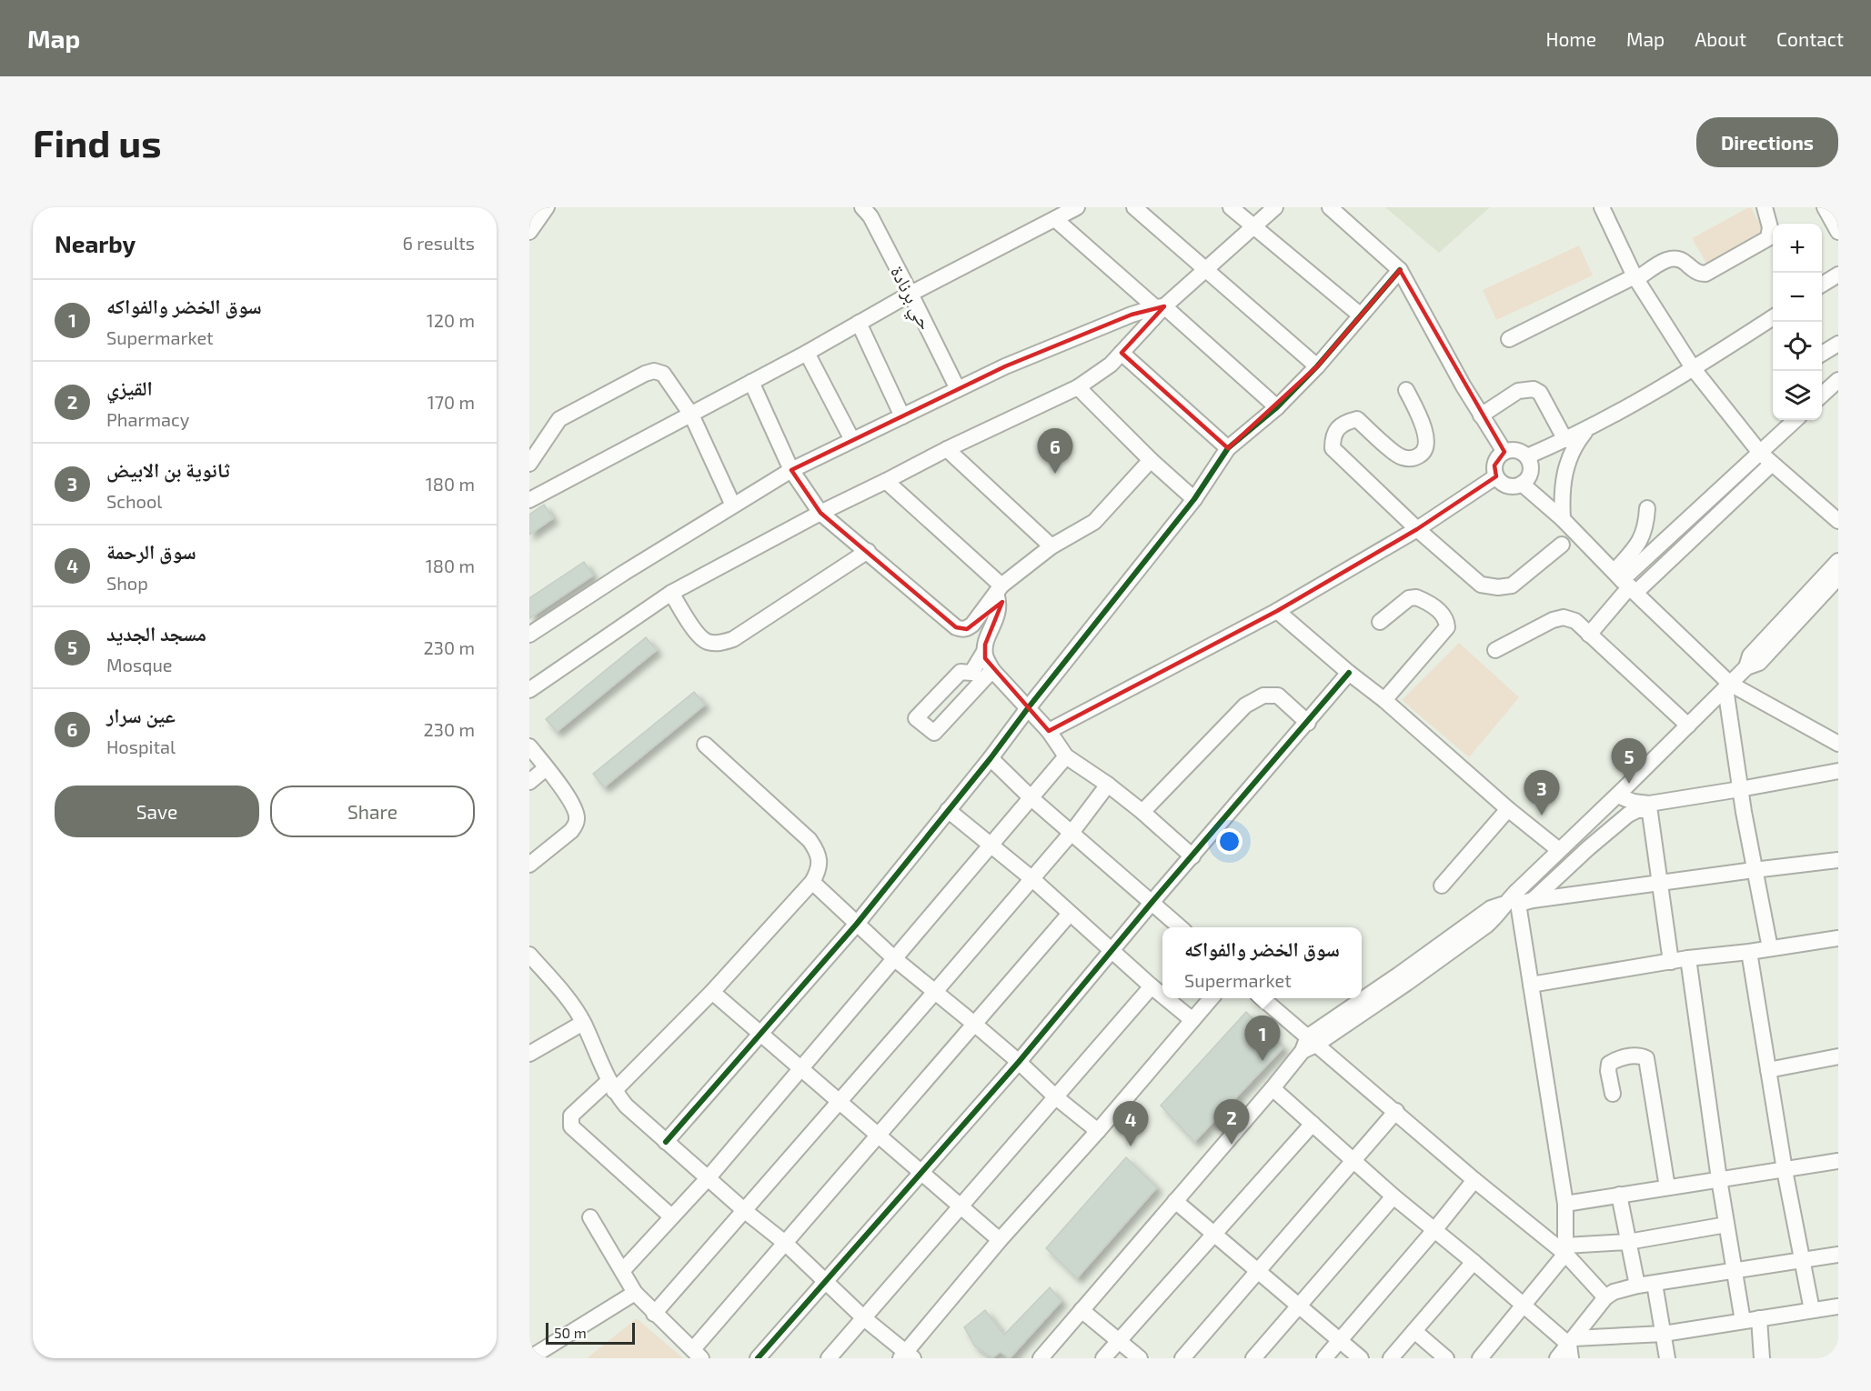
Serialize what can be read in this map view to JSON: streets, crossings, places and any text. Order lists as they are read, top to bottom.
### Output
{
  "streets": {
    "street": ["حي برنادة"]
  },
  "scale_bar": "50 m",
  "page": {
    "header": "Map",
    "nav": [
      "Home",
      "Map",
      "About",
      "Contact"
    ],
    "buttons": [
      "Directions",
      ["Save", "Share"]
    ],
    "title": "Find us",
    "heading": ["Nearby", "6 results"],
    "map_buttons": ["+", "−"],
    "list": [
      {
        "mark": "1",
        "name": "سوق الخضر والفواكه",
        "note": "Supermarket",
        "value": "120 m"
      },
      {
        "mark": "2",
        "name": "القيزي",
        "note": "Pharmacy",
        "value": "170 m"
      },
      {
        "mark": "3",
        "name": "ثانوية بن الابيض",
        "note": "School",
        "value": "180 m"
      },
      {
        "mark": "4",
        "name": "سوق الرحمة",
        "note": "Shop",
        "value": "180 m"
      },
      {
        "mark": "5",
        "name": "مسجد الجديد",
        "note": "Mosque",
        "value": "230 m"
      },
      {
        "mark": "6",
        "name": "عين سرار",
        "note": "Hospital",
        "value": "230 m"
      }
    ],
    "pins": [
      "6",
      "5",
      "3",
      "1",
      "2",
      "4"
    ],
    "popup": ["سوق الخضر والفواكه", "Supermarket"],
    "scale": "50 m"
  }
}
